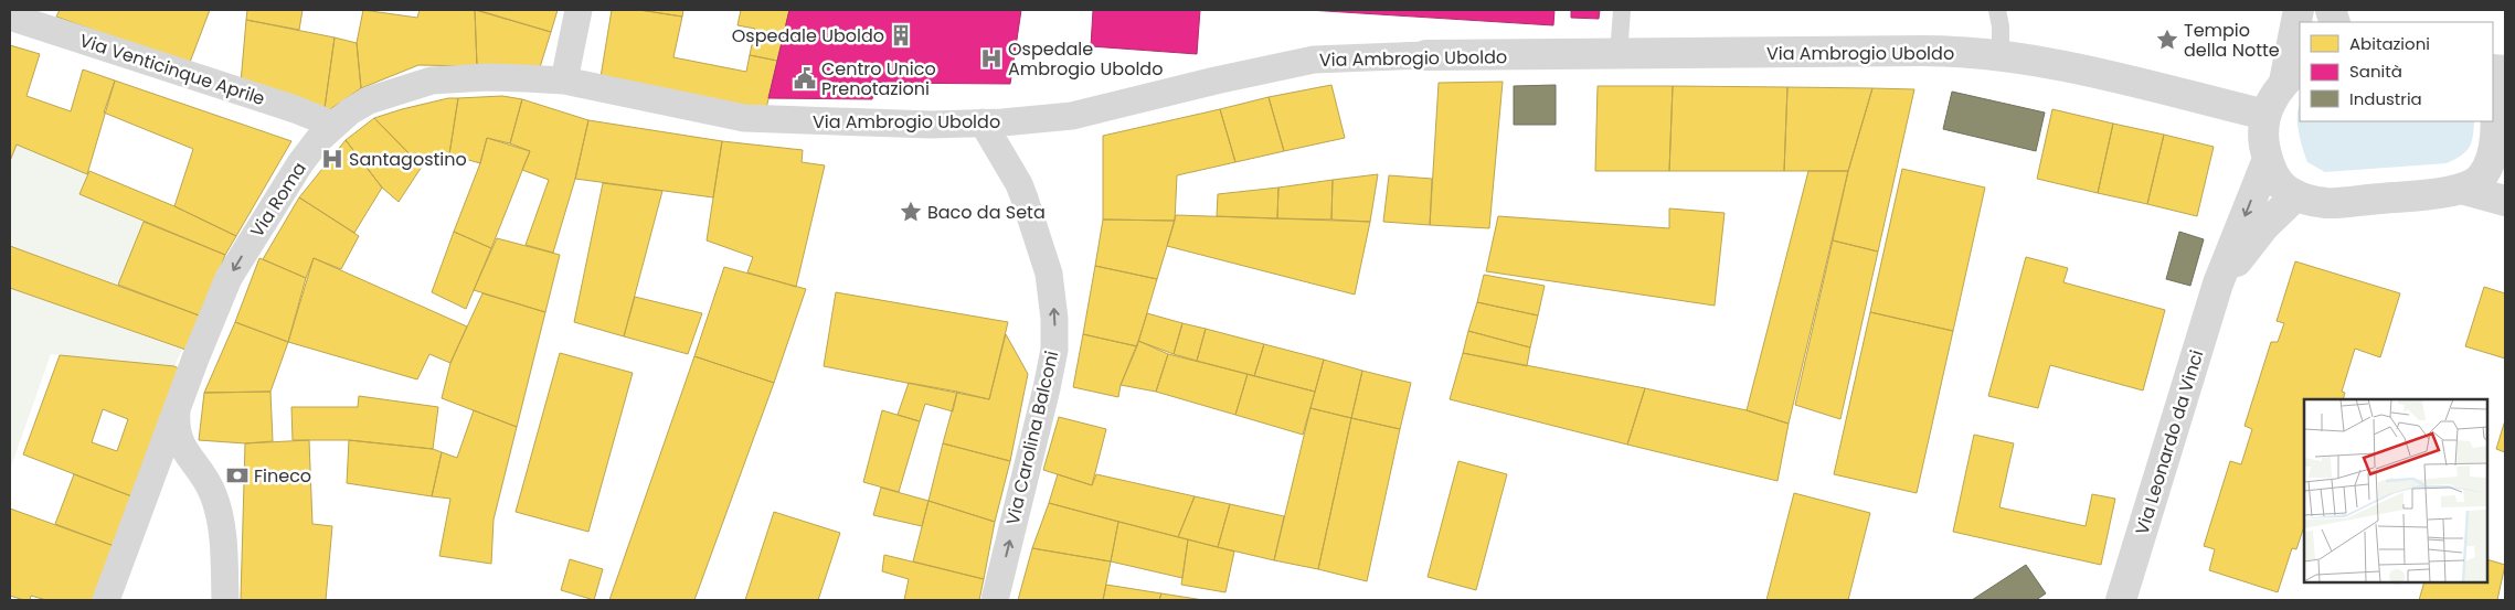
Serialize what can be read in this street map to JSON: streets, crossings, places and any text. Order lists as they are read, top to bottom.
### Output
{
  "streets": {
    "street": [
      "Via Ambrogio Uboldo",
      "Via Venticinque Aprile",
      "Via Roma",
      "Via Carolina Balconi",
      "Via Leonardo da Vinci"
    ]
  },
  "crossings": [
    ["Via Ambrogio Uboldo", "Via Roma"],
    ["Via Ambrogio Uboldo", "Via Carolina Balconi"],
    ["Via Venticinque Aprile", "Via Roma"]
  ],
  "one_way": ["Via Roma", "Via Carolina Balconi"],
  "places": {
    "building": ["Ospedale Uboldo"],
    "place": ["Tempio della Notte", "Baco da Seta"],
    "hospital": ["Ospedale Ambrogio Uboldo", "Santagostino"],
    "public building": ["Centro Unico Prenotazioni"],
    "bank": ["Fineco"]
  },
  "legend": ["Abitazioni", "Sanità", "Industria"]
}
